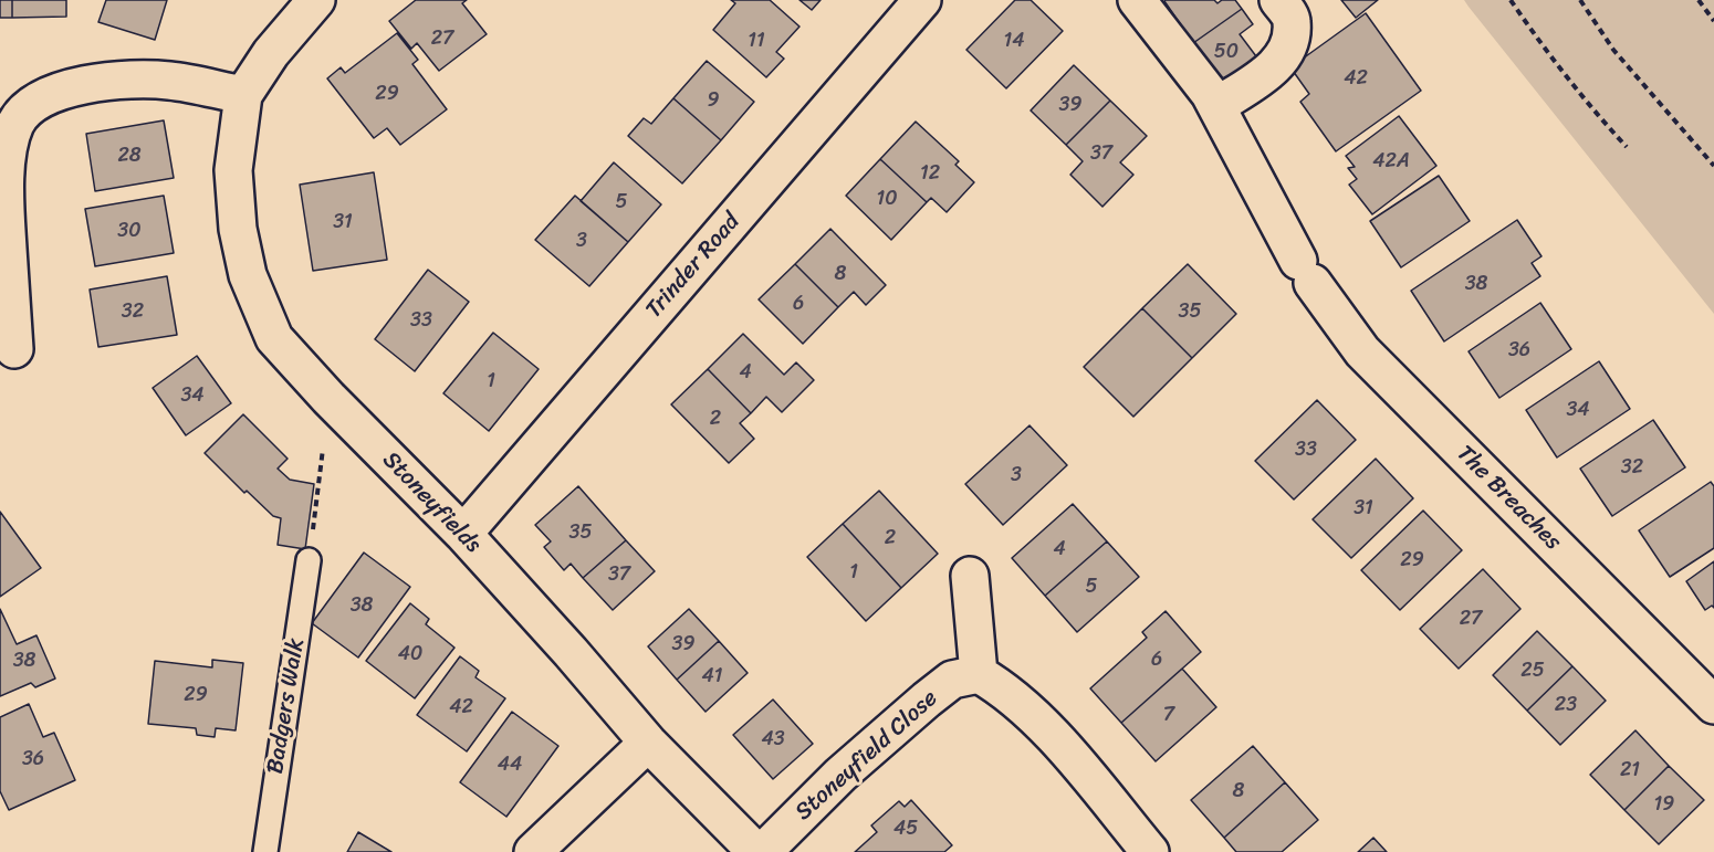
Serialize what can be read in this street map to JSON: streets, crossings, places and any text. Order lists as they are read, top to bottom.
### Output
{
  "streets": {
    "street": [
      "Trinder Road",
      "The Breaches",
      "Stoneyfields",
      "Stoneyfield Close"
    ],
    "lane": ["Badgers Walk"]
  },
  "crossings": [
    ["Trinder Road", "Stoneyfields"]
  ],
  "house_numbers": [
    "27",
    "11",
    "14",
    "50",
    "42",
    "29",
    "9",
    "39",
    "37",
    "28",
    "42A",
    "12",
    "10",
    "5",
    "31",
    "30",
    "3",
    "8",
    "38",
    "6",
    "32",
    "35",
    "33",
    "36",
    "4",
    "1",
    "34",
    "34",
    "2",
    "33",
    "32",
    "3",
    "31",
    "35",
    "2",
    "4",
    "29",
    "1",
    "37",
    "5",
    "38",
    "27",
    "39",
    "40",
    "6",
    "38",
    "25",
    "41",
    "29",
    "23",
    "42",
    "7",
    "43",
    "36",
    "44",
    "21",
    "8",
    "19",
    "45"
  ]
}
